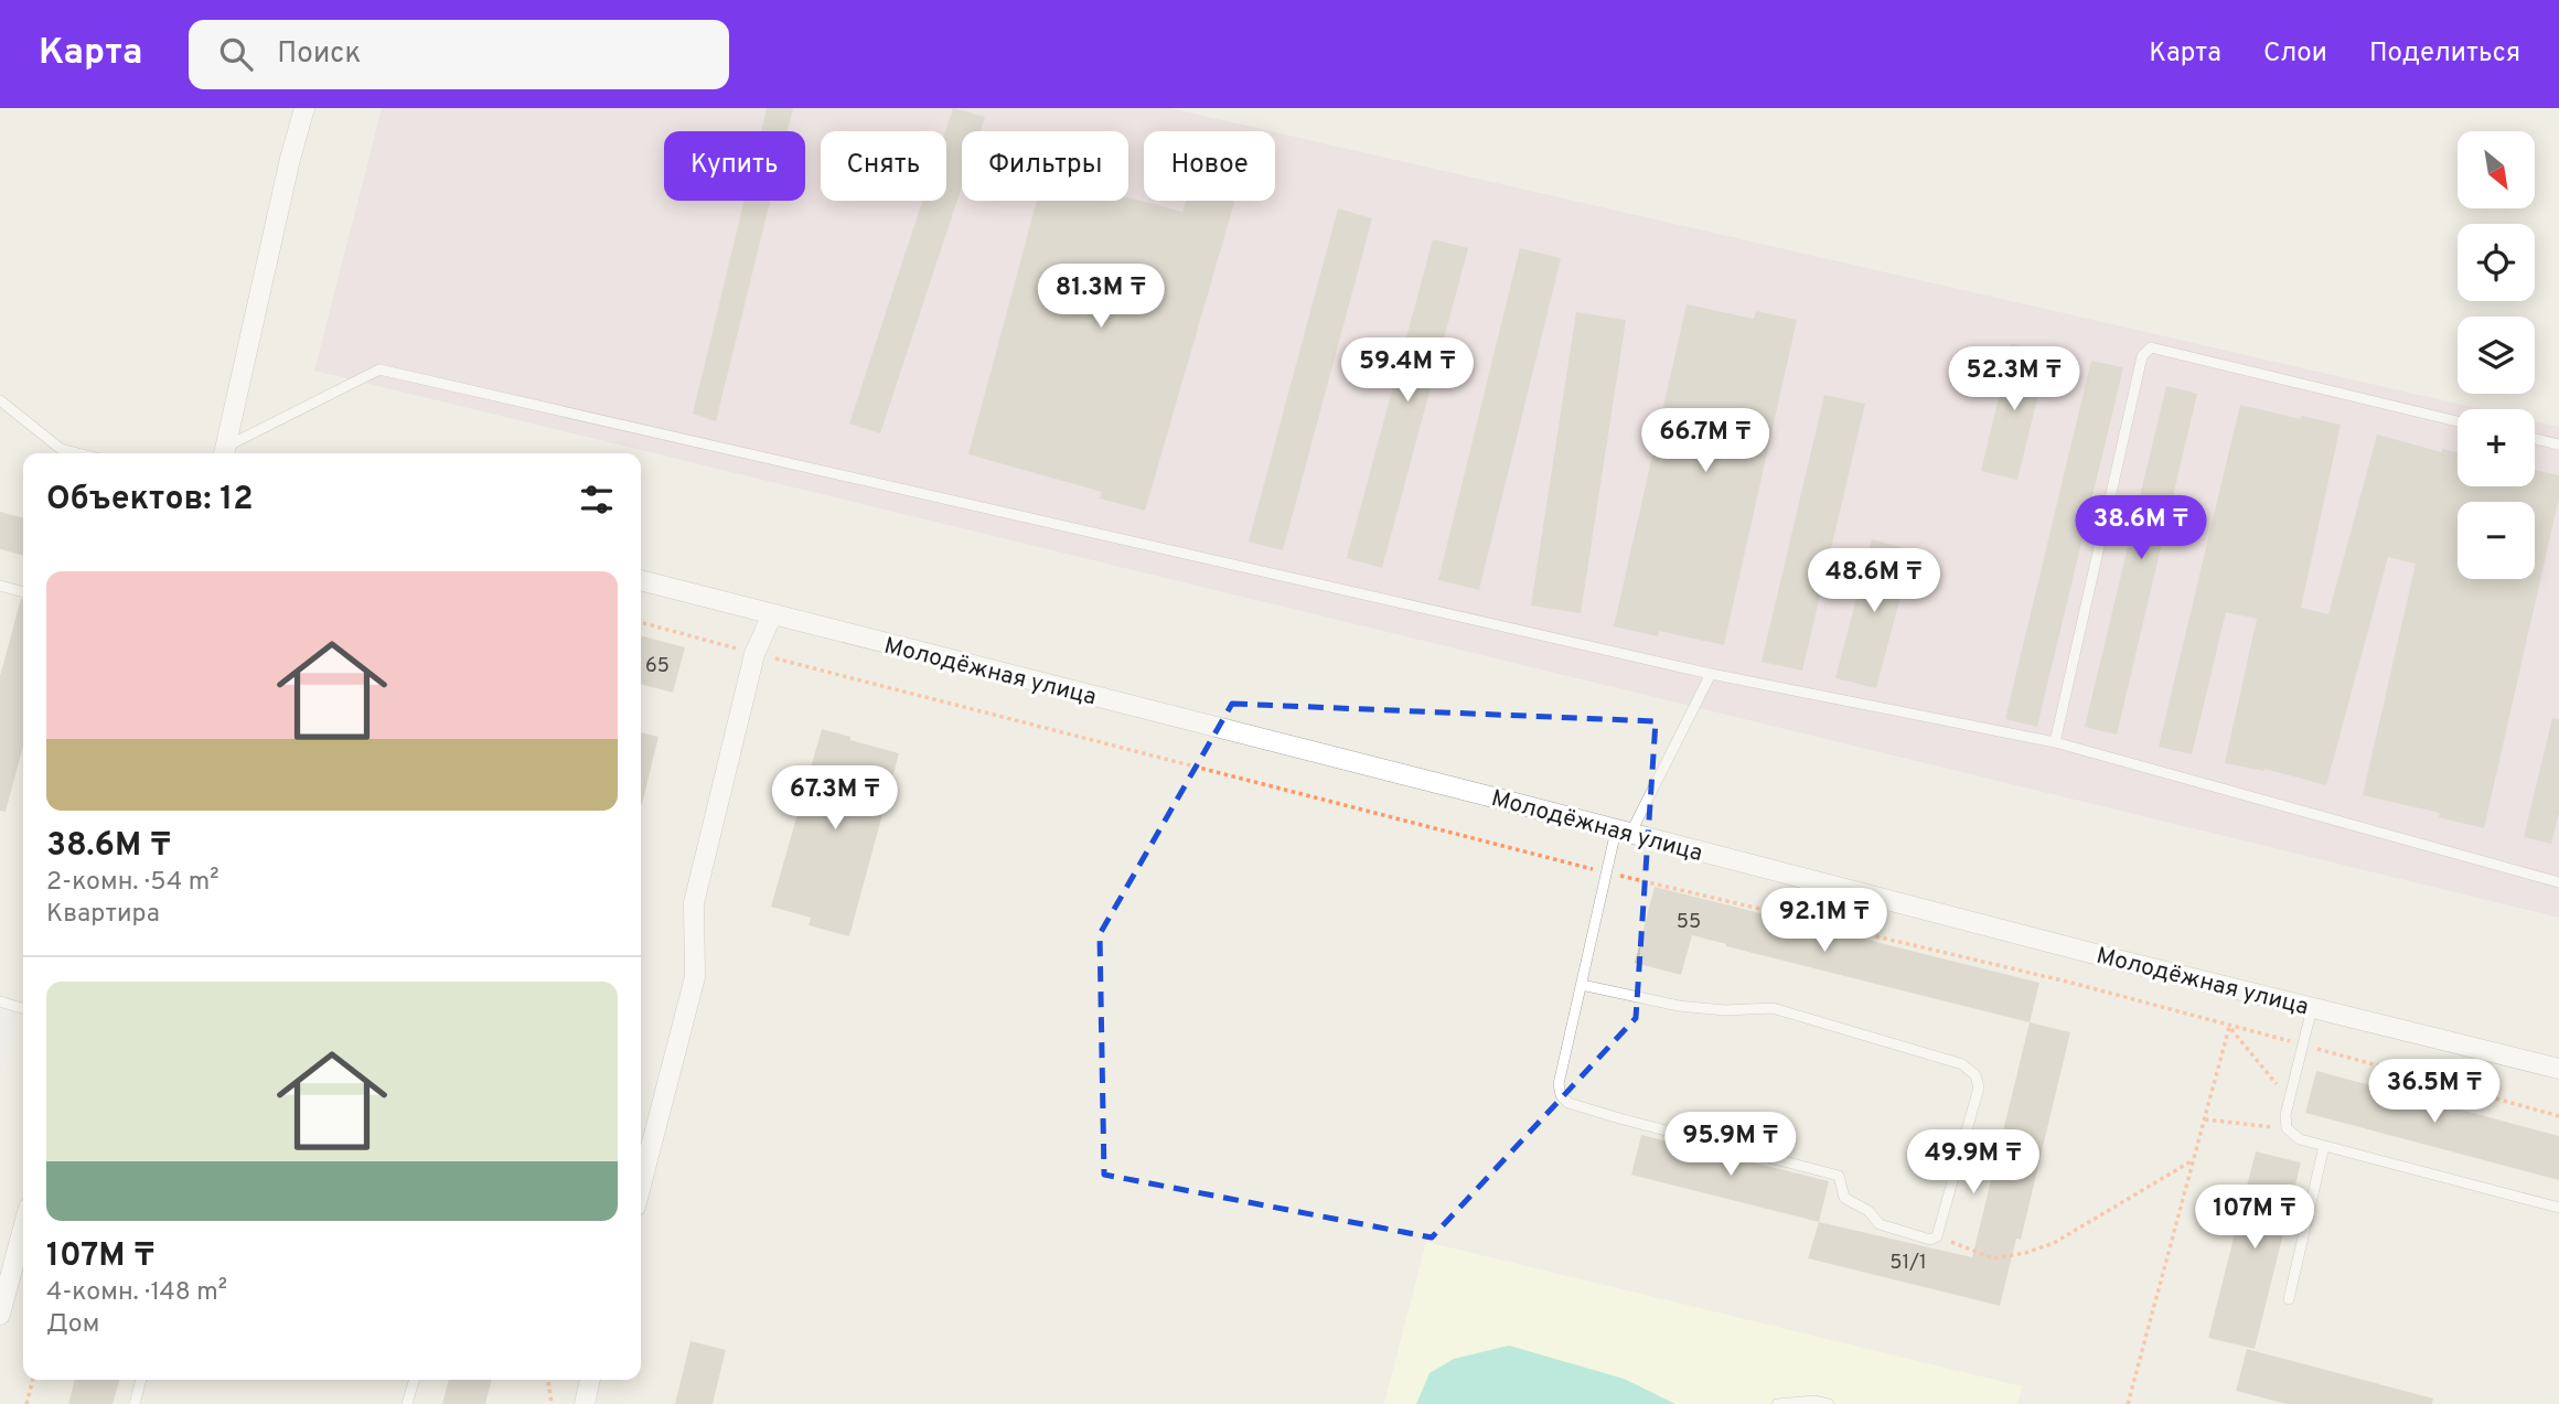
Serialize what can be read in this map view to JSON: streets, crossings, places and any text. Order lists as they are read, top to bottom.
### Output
{
  "streets": {
    "street": ["Молодёжная улица"]
  },
  "house_numbers": ["65", "55", "51/1"],
  "north": "bottom right",
  "page": {
    "header": "Карта",
    "search": "Поиск",
    "nav": ["Карта", "Слои", "Поделиться"],
    "map_buttons": ["+", "−"],
    "chip": [
      "Купить",
      "Снять",
      "Фильтры",
      "Новое"
    ],
    "price": [
      "81.3M ₸",
      "59.4M ₸",
      "52.3M ₸",
      "66.7M ₸",
      "38.6M ₸",
      "48.6M ₸",
      "67.3M ₸",
      "92.1M ₸",
      "36.5M ₸",
      "95.9M ₸",
      "49.9M ₸",
      "107M ₸"
    ],
    "heading": "Объектов: 12",
    "list": [
      {
        "name": "38.6M ₸",
        "note": "2-комн. · 54 m² · Квартира"
      },
      {
        "name": "107M ₸",
        "note": "4-комн. · 148 m² · Дом"
      }
    ]
  }
}
